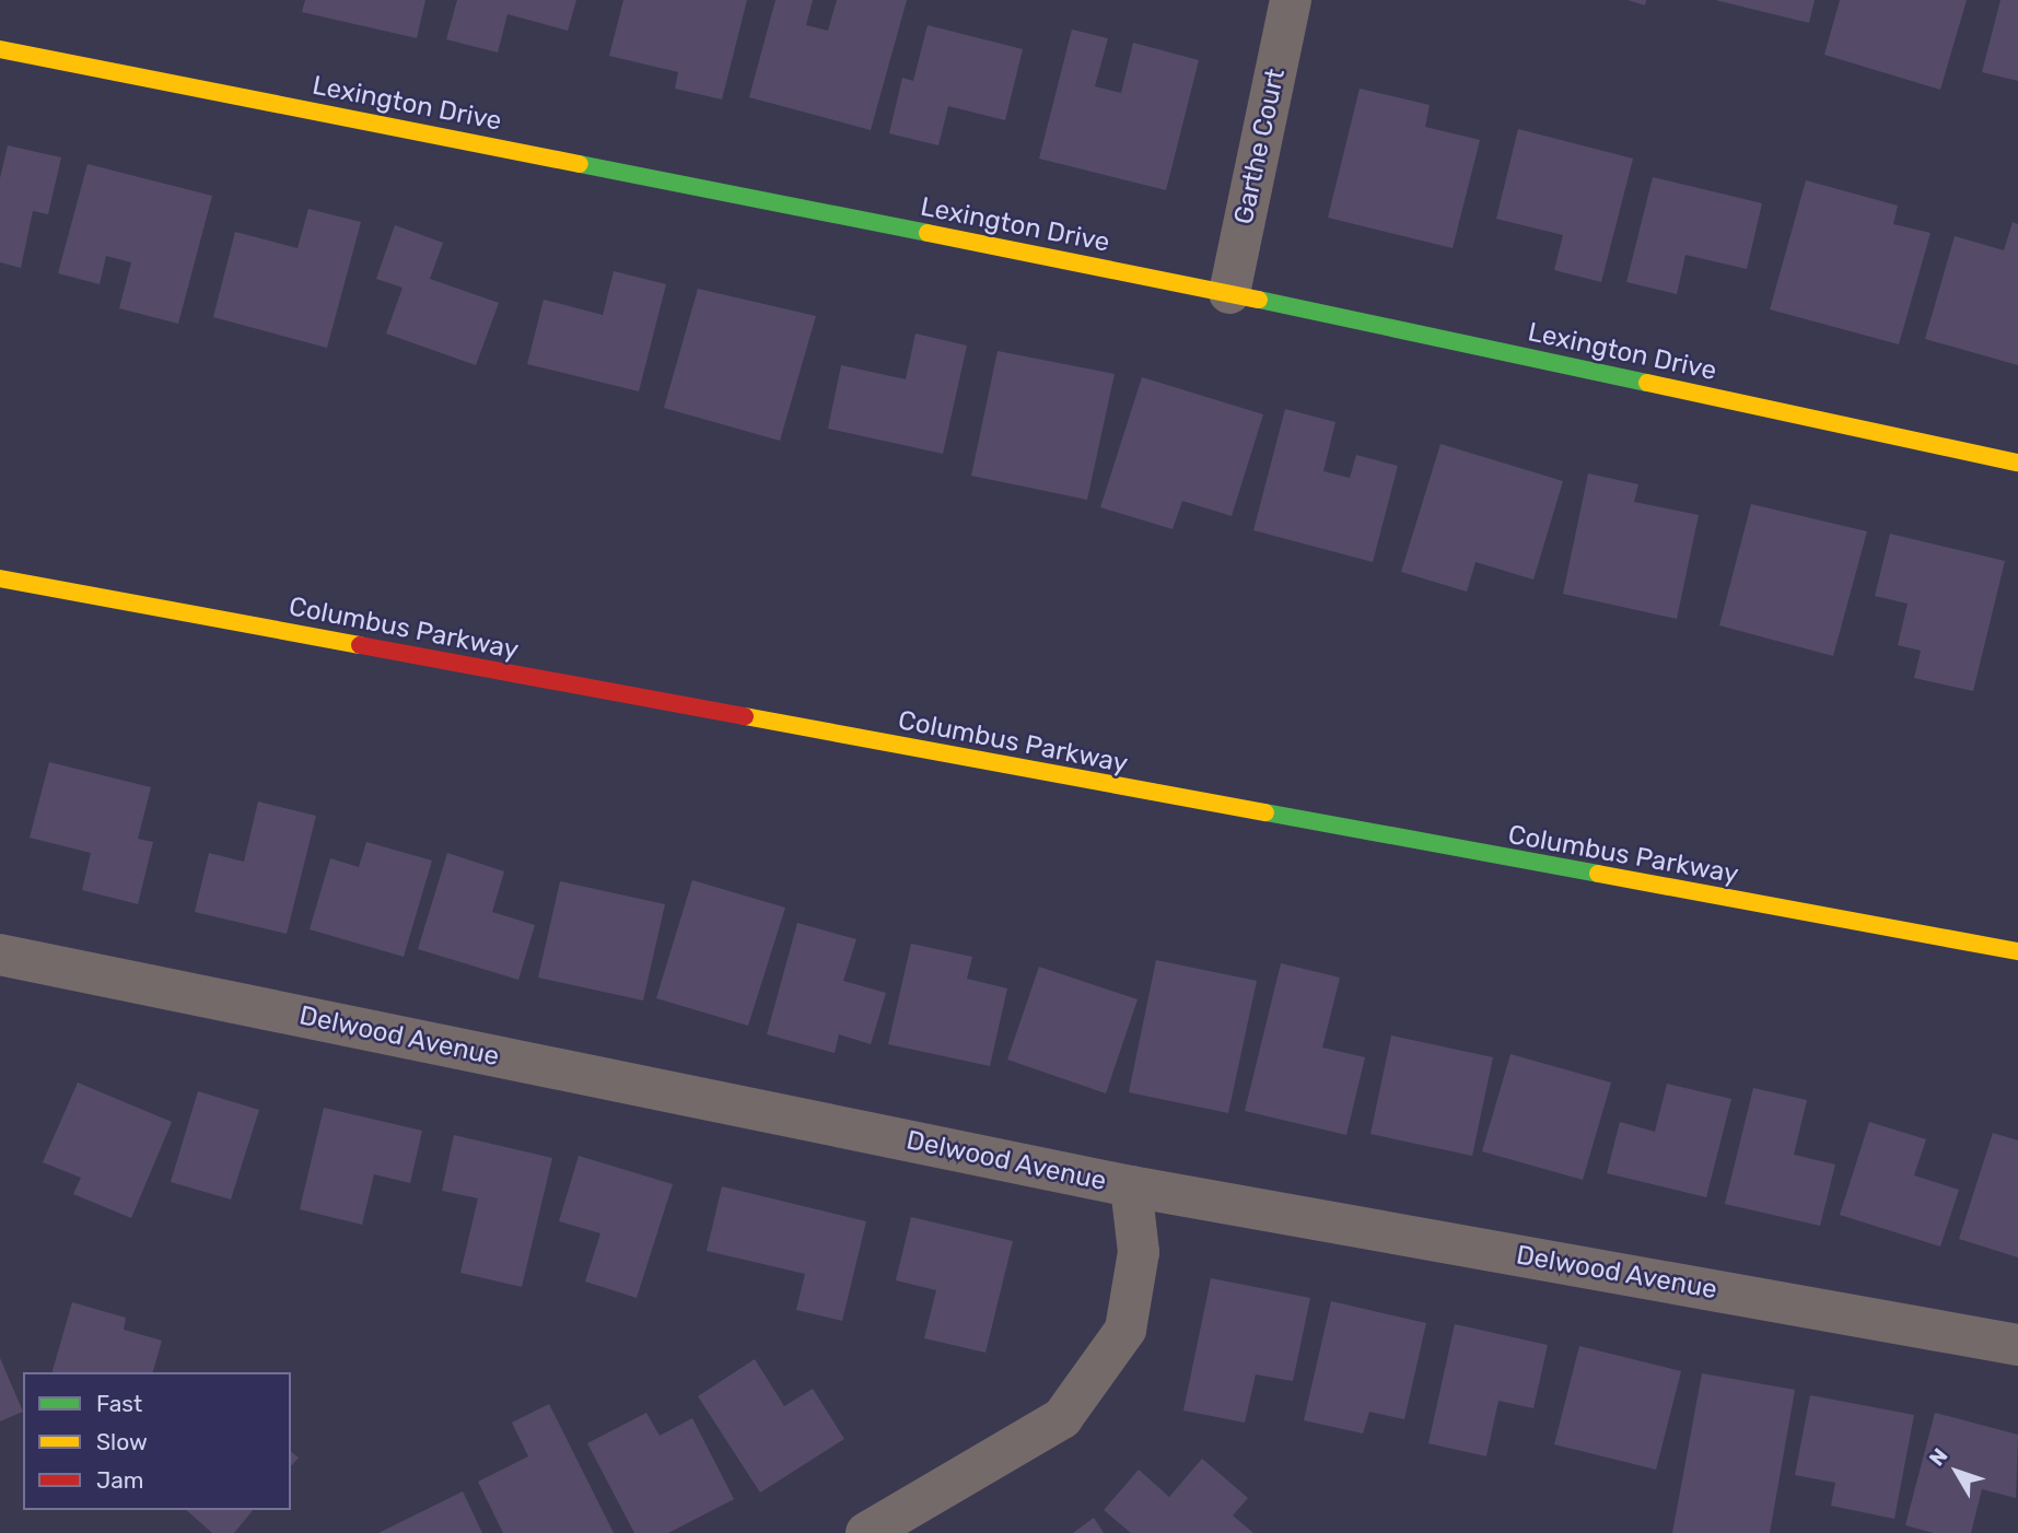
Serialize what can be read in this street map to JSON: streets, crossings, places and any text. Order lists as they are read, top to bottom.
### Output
{
  "streets": {
    "street": [
      "Lexington Drive",
      "Garthe Court",
      "Columbus Parkway",
      "Delwood Avenue"
    ]
  },
  "crossings": [
    ["Lexington Drive", "Garthe Court"]
  ],
  "legend": ["Fast", "Slow", "Jam"],
  "north": "top left"
}
